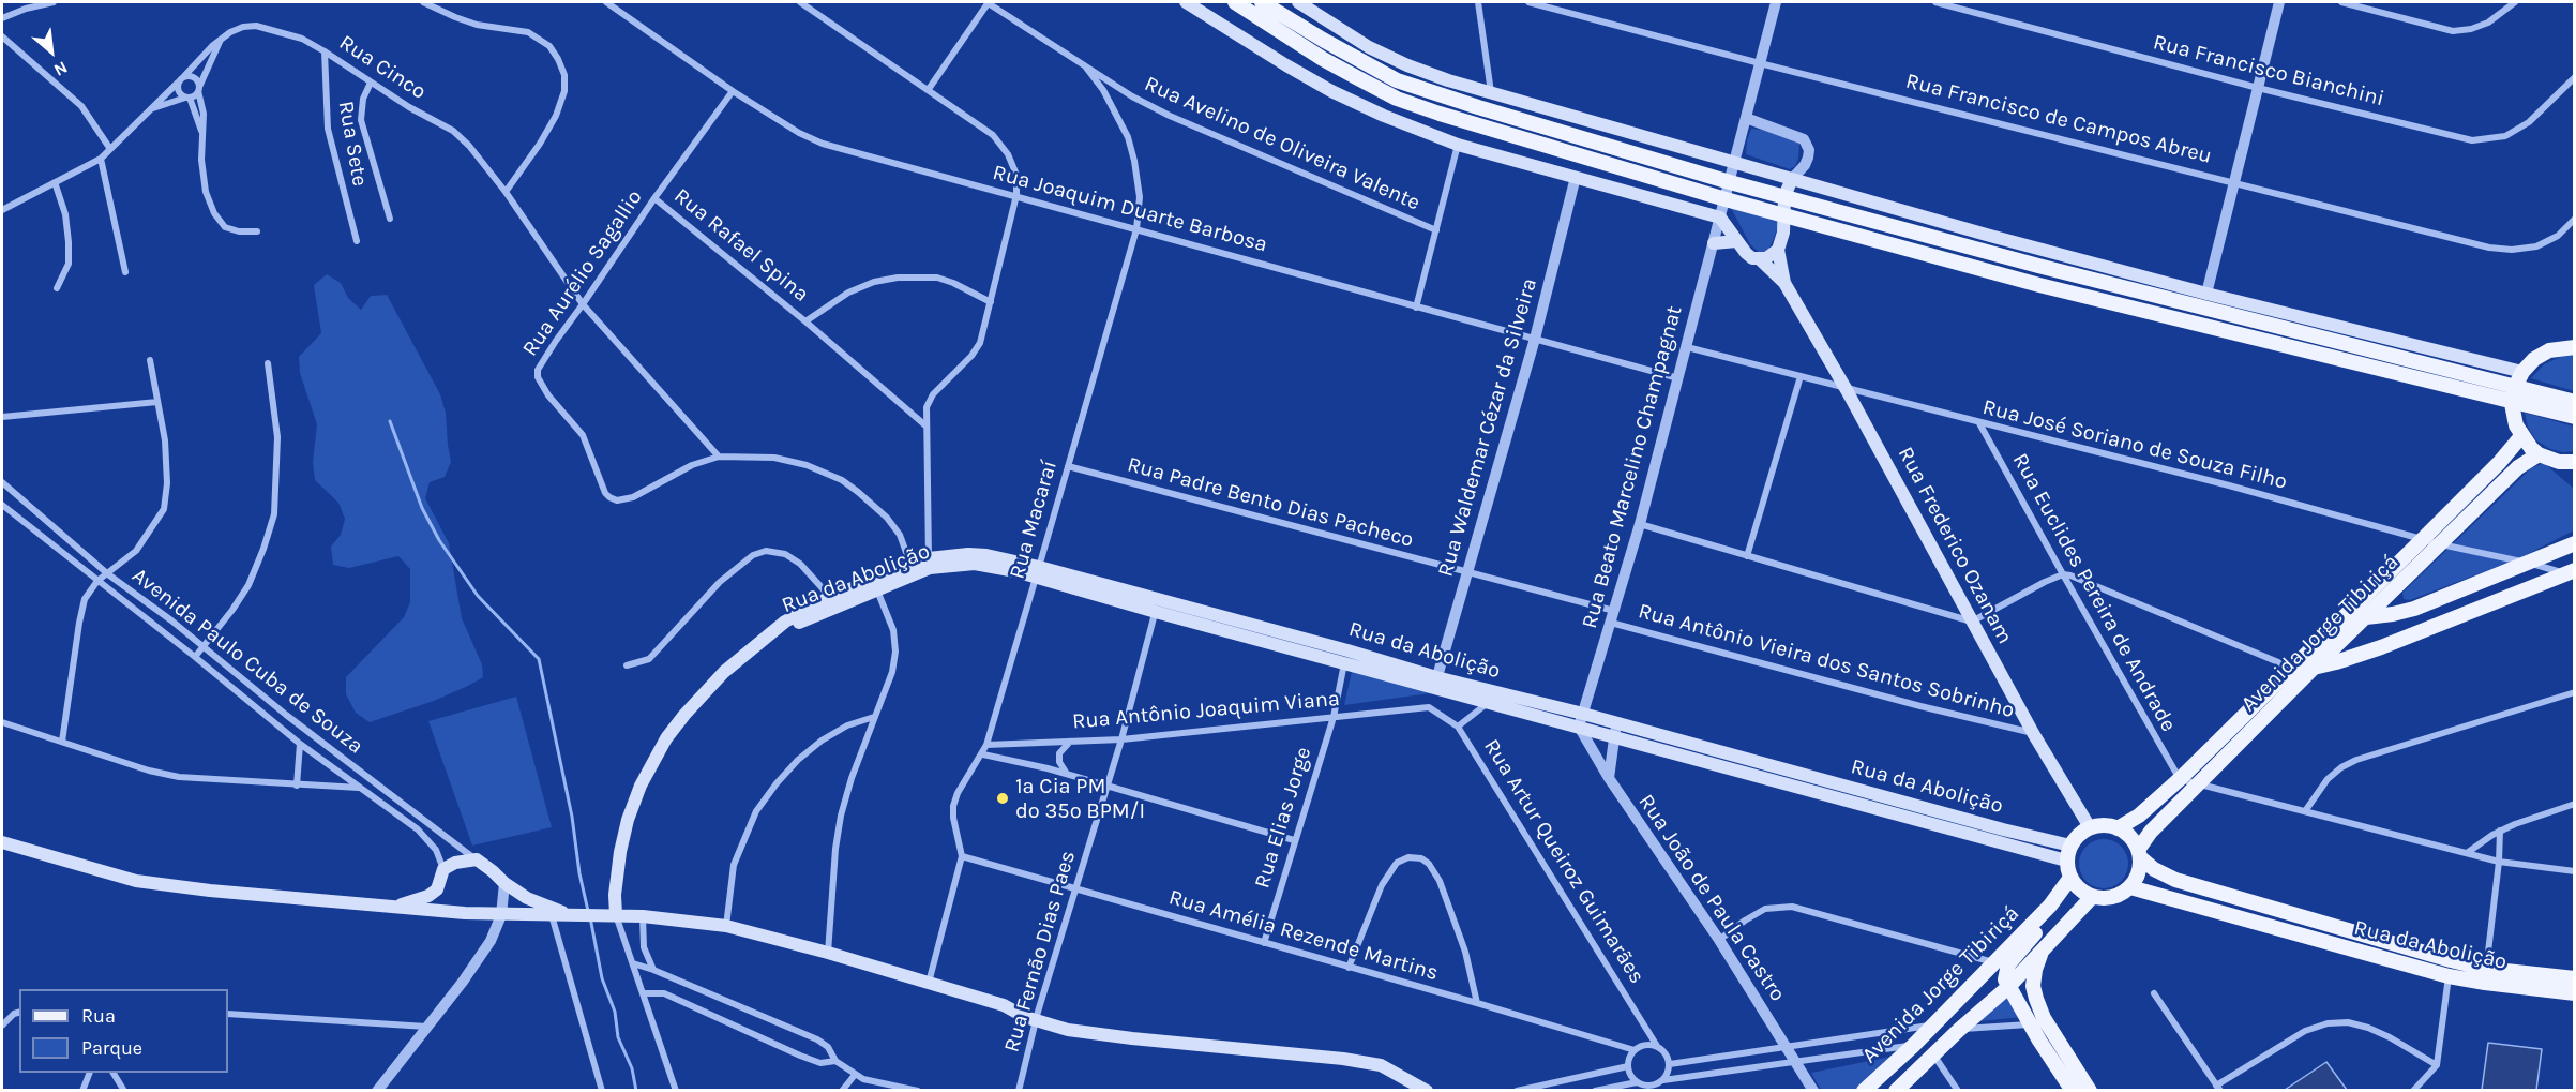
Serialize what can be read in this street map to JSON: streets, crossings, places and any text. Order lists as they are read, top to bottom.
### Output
{
  "streets": {
    "main road": ["Rua Frederico Ozanam", "Rua da Abolição", "Avenida Jorge Tibiriçá"],
    "street": [
      "Rua Cinco",
      "Rua Francisco Bianchini",
      "Rua Francisco de Campos Abreu",
      "Rua Sete",
      "Rua Avelino de Oliveira Valente",
      "Rua Joaquim Duarte Barbosa",
      "Rua Rafael Spina",
      "Rua Aurélio Sagallio",
      "Rua Waldemar Cézar da Silveira",
      "Rua José Soriano de Souza Filho",
      "Rua Beato Marcelino Champagnat",
      "Rua Padre Bento Dias Pacheco",
      "Rua Macaraí",
      "Rua Euclides Pereira de Andrade",
      "Avenida Paulo Cuba de Souza",
      "Rua Antônio Vieira dos Santos Sobrinho",
      "Rua Antônio Joaquim Viana",
      "Rua Elias Jorge",
      "Rua Artur Queiroz Guimarães",
      "Rua João de Paula Castro",
      "Rua Amélia Rezende Martins",
      "Rua Fernão Dias Paes"
    ]
  },
  "crossings": [
    ["Rua Cinco", "Rua Sete"],
    ["Rua Cinco", "Rua Aurélio Sagallio"],
    ["Rua Avelino de Oliveira Valente", "Rua Macaraí"],
    ["Rua Joaquim Duarte Barbosa", "Rua Aurélio Sagallio"],
    ["Rua Joaquim Duarte Barbosa", "Rua Waldemar Cézar da Silveira"],
    ["Rua Joaquim Duarte Barbosa", "Rua Beato Marcelino Champagnat"],
    ["Rua Joaquim Duarte Barbosa", "Rua Macaraí"],
    ["Rua Rafael Spina", "Rua Aurélio Sagallio"],
    ["Rua Waldemar Cézar da Silveira", "Rua Padre Bento Dias Pacheco"],
    ["Rua Waldemar Cézar da Silveira", "Rua da Abolição"],
    ["Rua José Soriano de Souza Filho", "Rua Beato Marcelino Champagnat"],
    ["Rua José Soriano de Souza Filho", "Rua Frederico Ozanam"],
    ["Rua José Soriano de Souza Filho", "Rua Euclides Pereira de Andrade"],
    ["Rua José Soriano de Souza Filho", "Avenida Jorge Tibiriçá"],
    ["Rua Beato Marcelino Champagnat", "Rua Padre Bento Dias Pacheco"],
    ["Rua Beato Marcelino Champagnat", "Rua Frederico Ozanam"],
    ["Rua Beato Marcelino Champagnat", "Rua da Abolição"],
    ["Rua Beato Marcelino Champagnat", "Rua Antônio Vieira dos Santos Sobrinho"],
    ["Rua Beato Marcelino Champagnat", "Rua João de Paula Castro"],
    ["Rua Padre Bento Dias Pacheco", "Rua Macaraí"],
    ["Rua Macaraí", "Rua da Abolição"],
    ["Rua Macaraí", "Rua Antônio Joaquim Viana"],
    ["Rua Macaraí", "Rua Amélia Rezende Martins"],
    ["Rua Frederico Ozanam", "Rua da Abolição"],
    ["Rua Frederico Ozanam", "Avenida Jorge Tibiriçá"],
    ["Rua Frederico Ozanam", "Rua Antônio Vieira dos Santos Sobrinho"],
    ["Rua da Abolição", "Avenida Jorge Tibiriçá"],
    ["Rua da Abolição", "Rua Elias Jorge"],
    ["Rua da Abolição", "Rua João de Paula Castro"],
    ["Rua da Abolição", "Rua Fernão Dias Paes"],
    ["Rua Euclides Pereira de Andrade", "Avenida Jorge Tibiriçá"],
    ["Rua Antônio Joaquim Viana", "Rua Elias Jorge"],
    ["Rua Antônio Joaquim Viana", "Rua Artur Queiroz Guimarães"],
    ["Rua Antônio Joaquim Viana", "Rua Fernão Dias Paes"],
    ["Rua Elias Jorge", "Rua Amélia Rezende Martins"],
    ["Rua Artur Queiroz Guimarães", "Rua Amélia Rezende Martins"],
    ["Rua Amélia Rezende Martins", "Rua Fernão Dias Paes"]
  ],
  "places": ["1ª Cia PM do 35º BPM/I"],
  "legend": ["Rua", "Parque"],
  "north": "bottom right"
}
